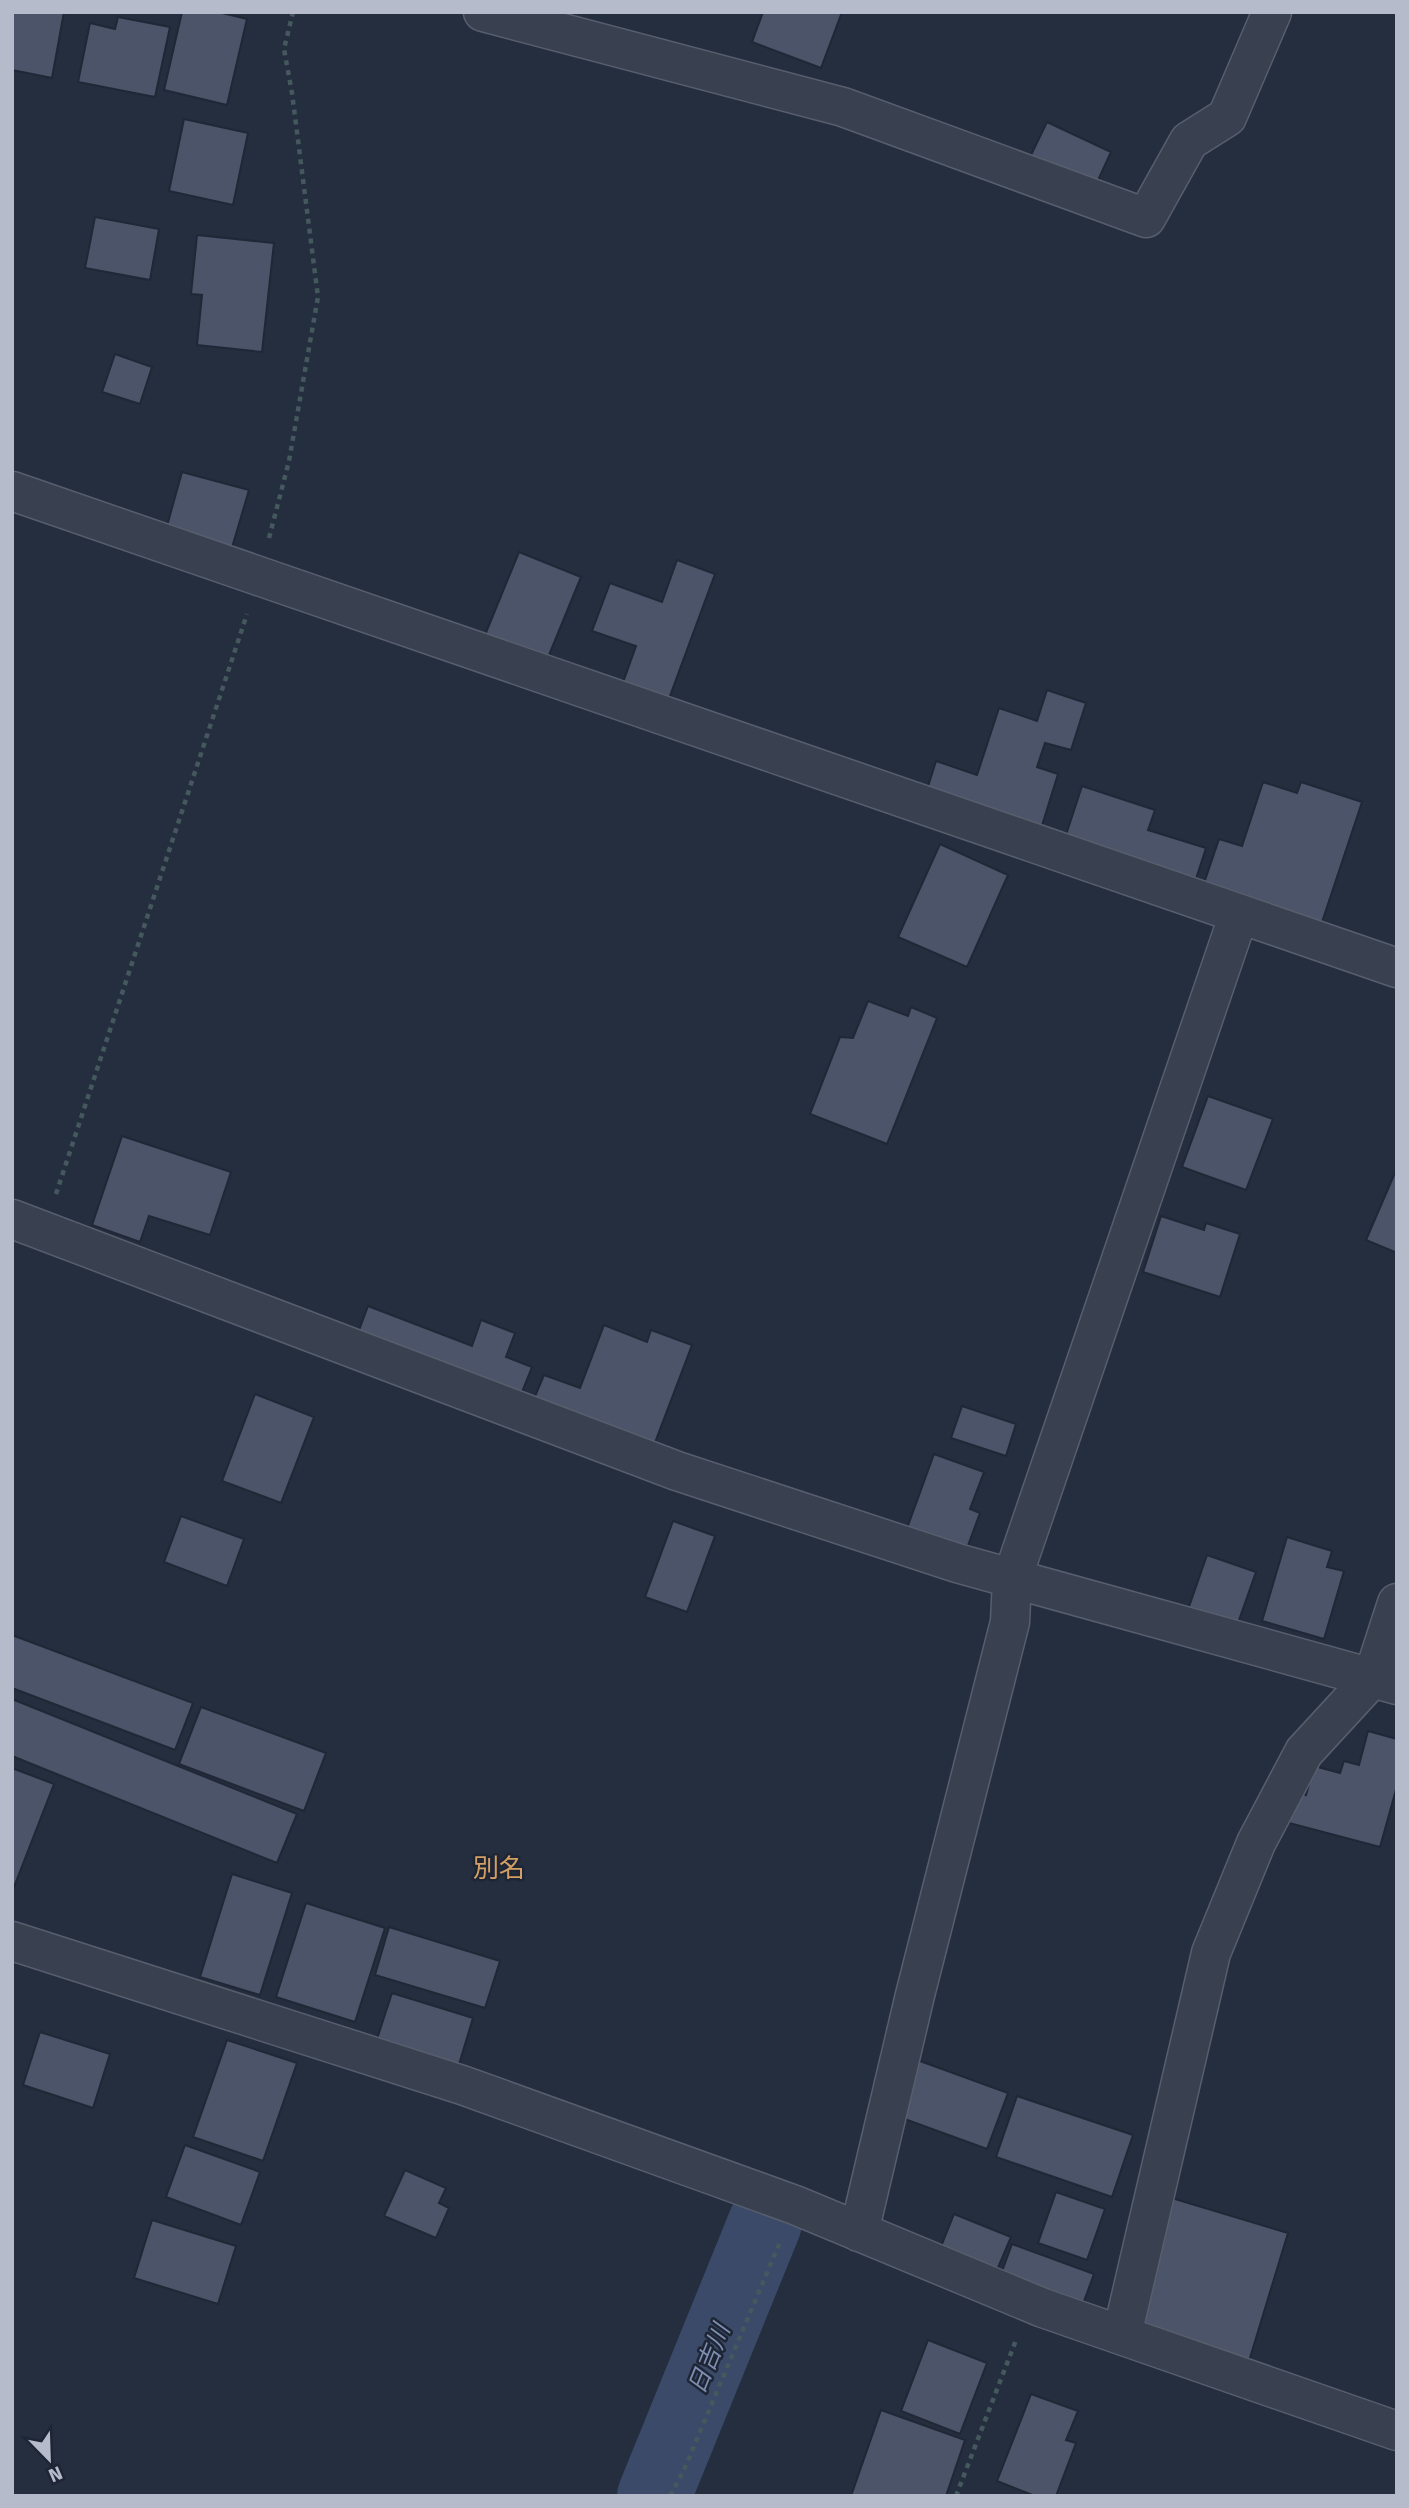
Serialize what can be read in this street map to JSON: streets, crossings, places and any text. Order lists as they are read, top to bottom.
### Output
{
  "districts": ["別名"],
  "water": ["日吉川"],
  "north": "bottom right"
}
